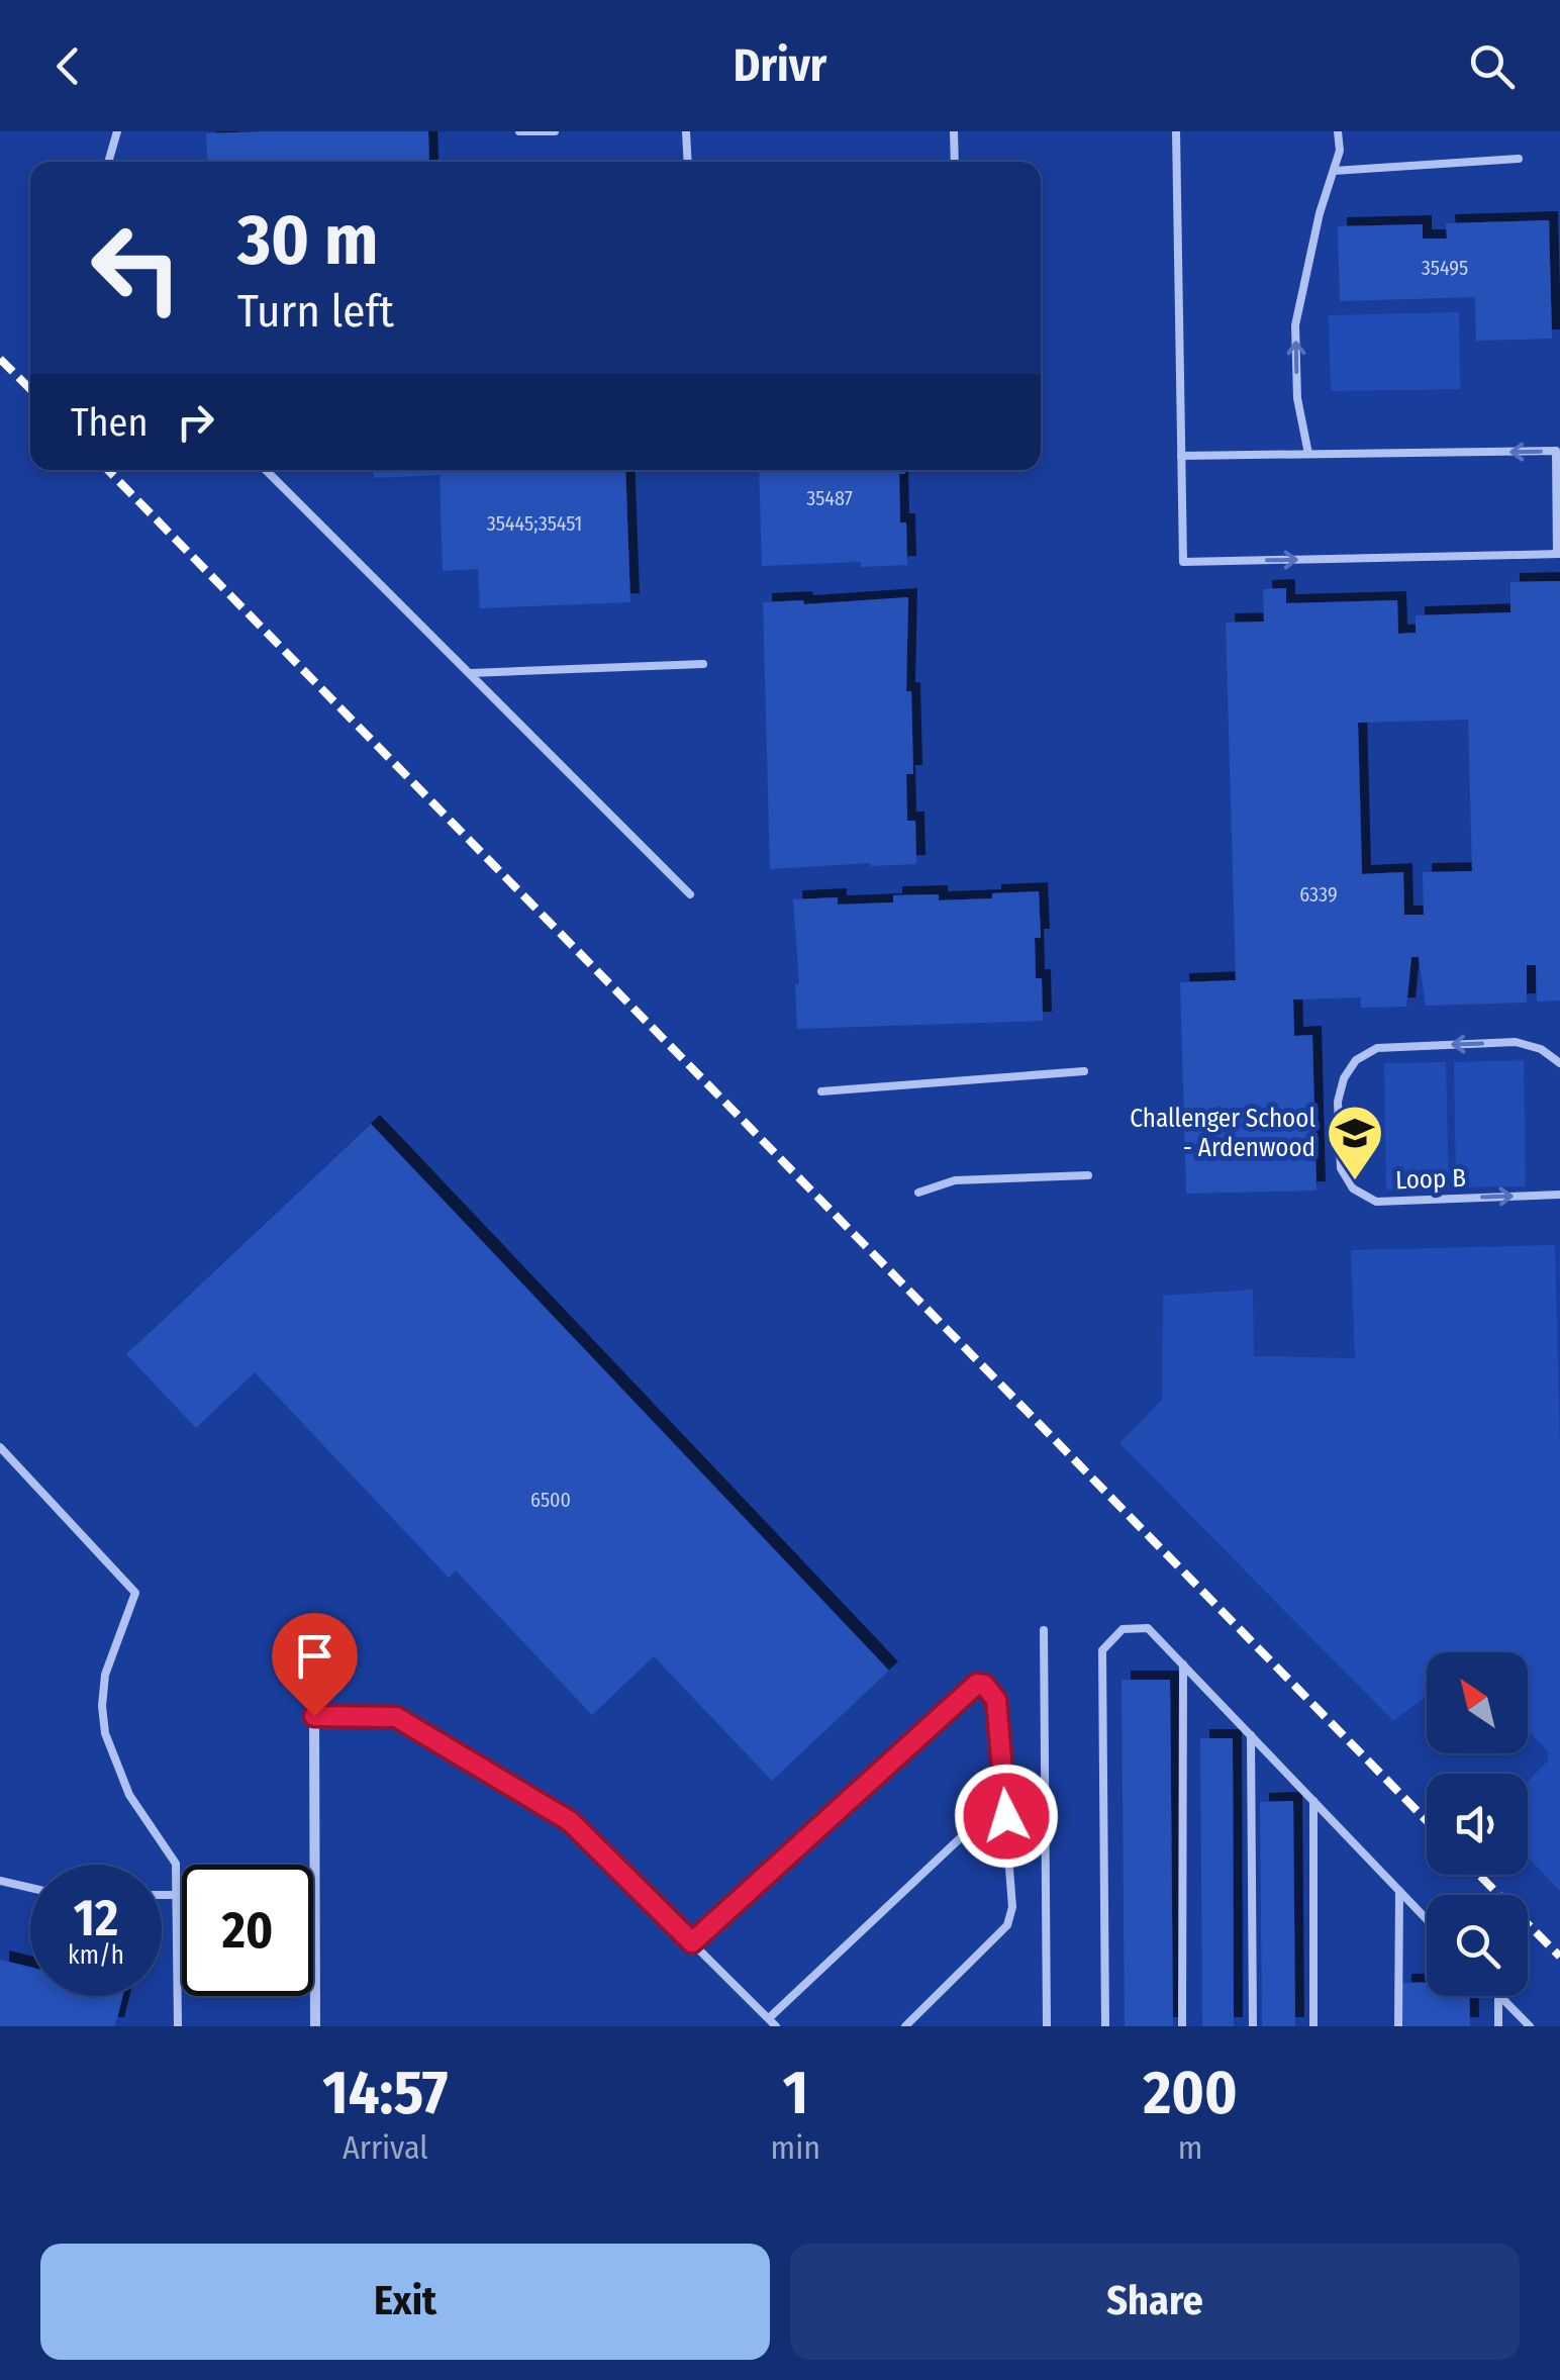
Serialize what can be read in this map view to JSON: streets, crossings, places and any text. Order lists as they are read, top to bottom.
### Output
{
  "streets": {
    "lane": ["Loop B"]
  },
  "places": {
    "school or university": ["Challenger School - Ardenwood"]
  },
  "house_numbers": [
    "35495",
    "35487",
    "35445;35451",
    "6339",
    "6500"
  ],
  "north": "top left",
  "page": {
    "header": "Drivr",
    "turn": ["30 m", "Turn left"],
    "then": "Then",
    "speed": "12 km/h",
    "limit": "20",
    "eta": [
      "14:57",
      "Arrival",
      "1",
      "min",
      "200",
      "m"
    ],
    "buttons": ["Exit", "Share"]
  }
}
